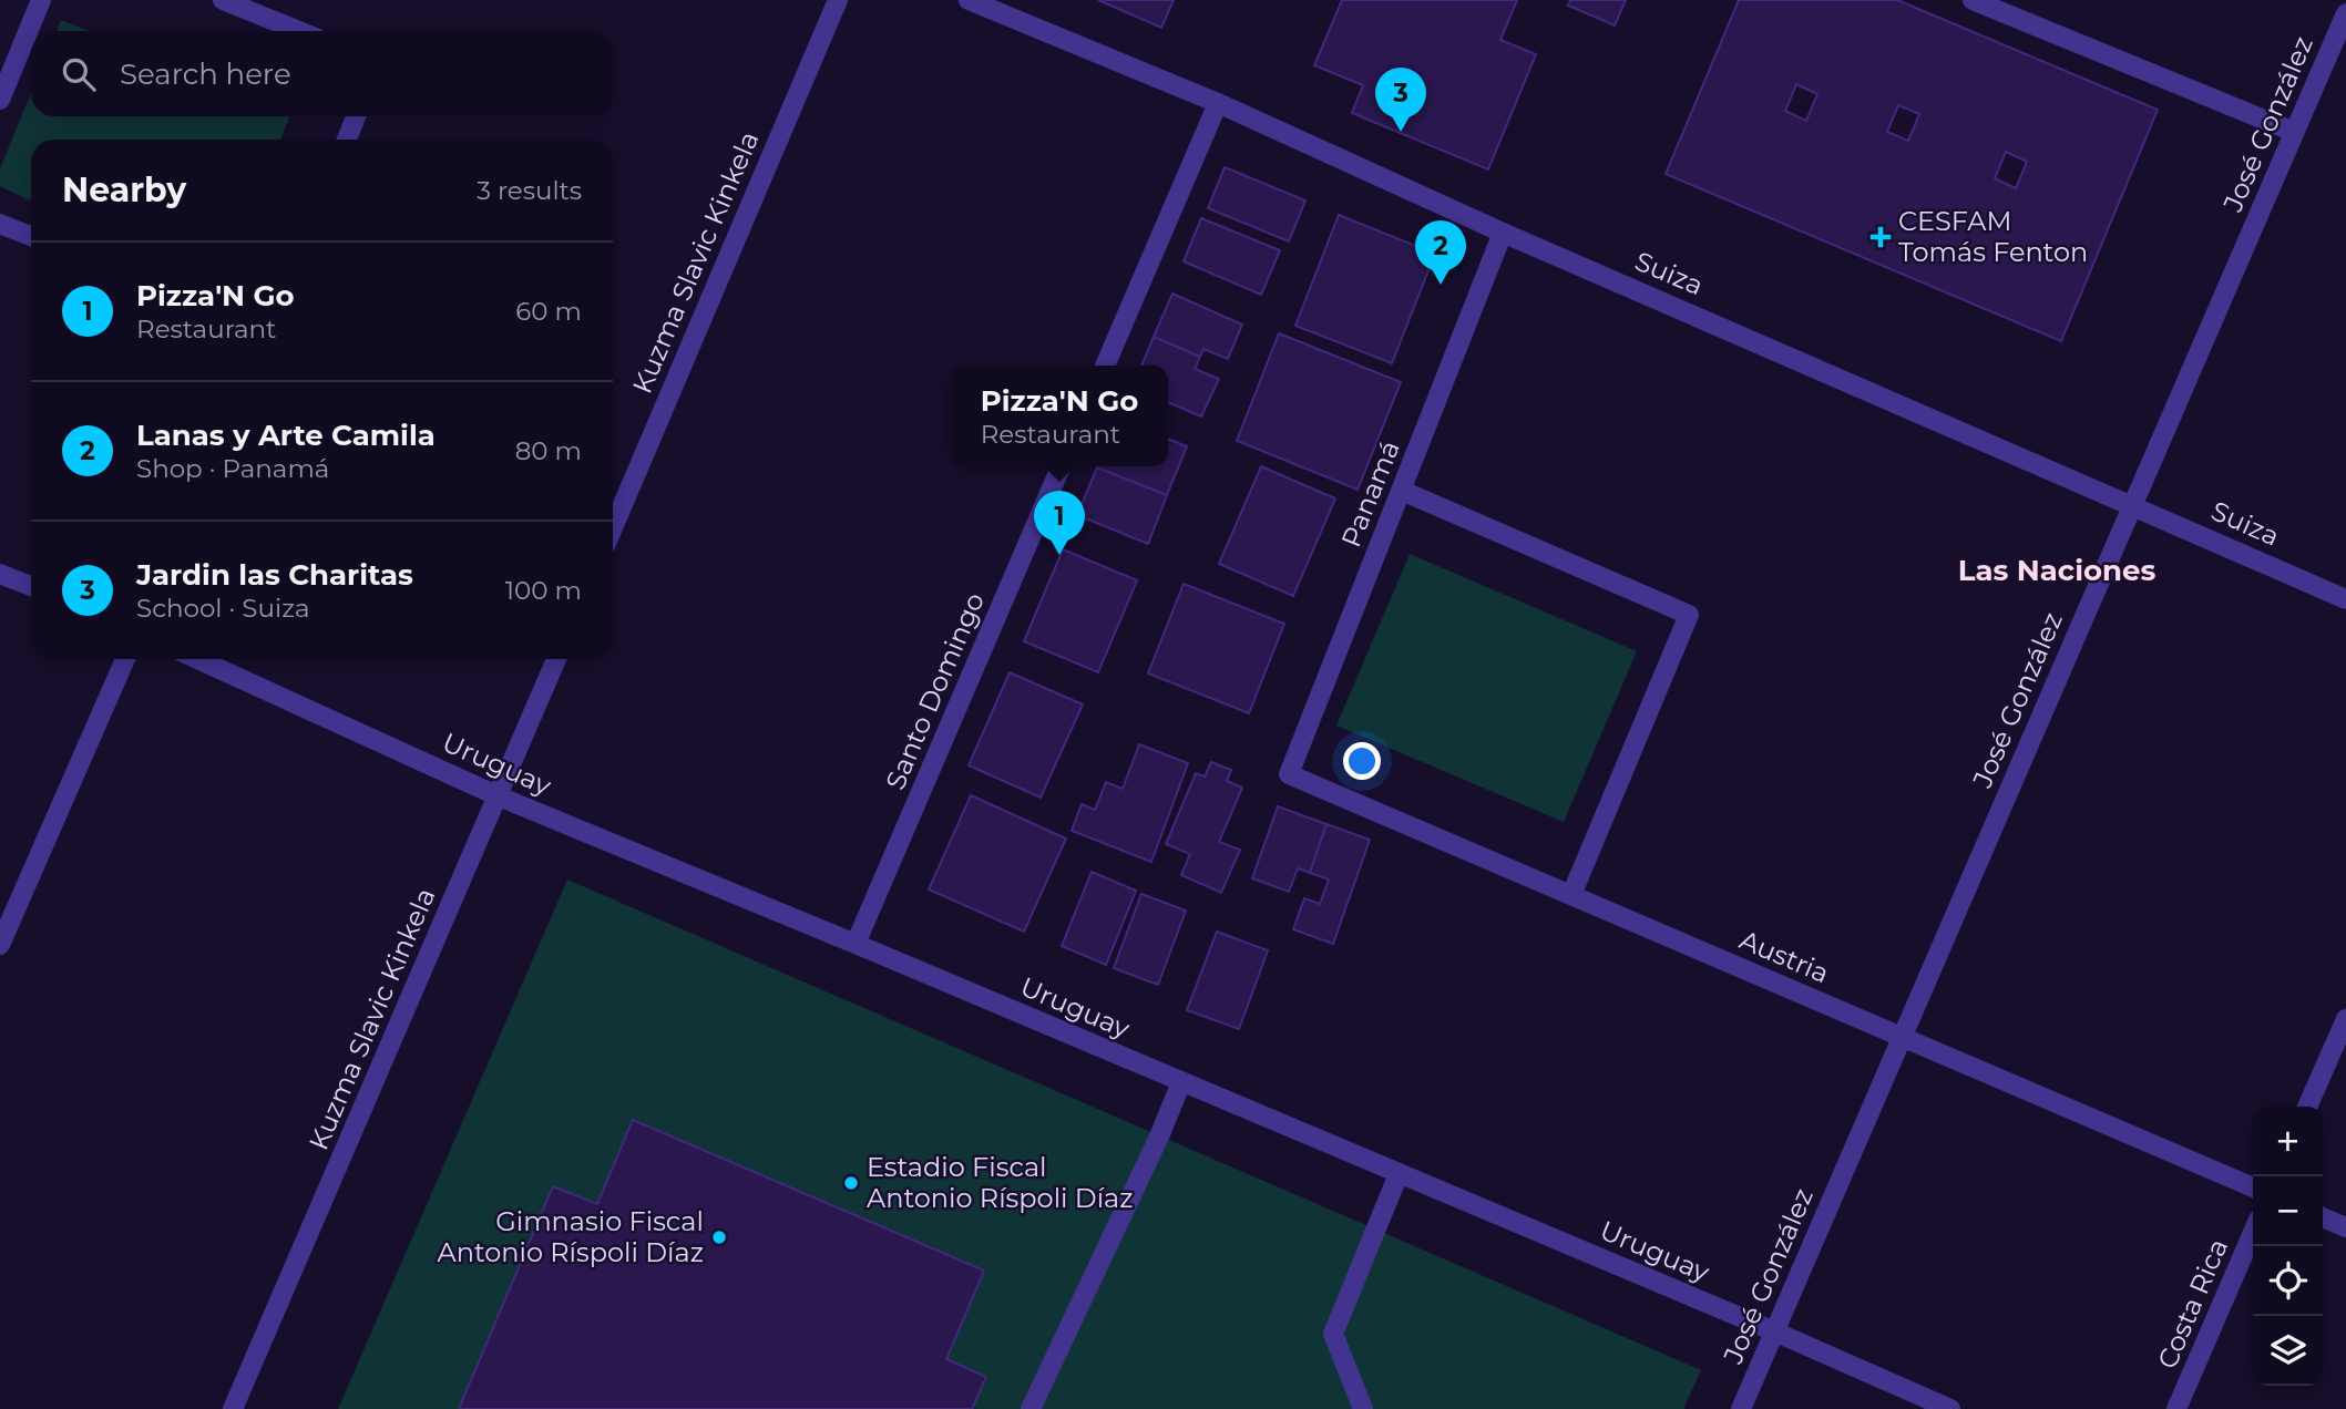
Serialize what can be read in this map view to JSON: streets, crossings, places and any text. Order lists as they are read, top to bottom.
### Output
{
  "streets": {
    "street": [
      "José González",
      "Kuzma Slavic Kinkela",
      "Suiza",
      "Panamá",
      "Santo Domingo",
      "Uruguay",
      "Austria",
      "Costa Rica"
    ]
  },
  "crossings": [
    ["José González", "Suiza"],
    ["José González", "Uruguay"],
    ["José González", "Austria"],
    ["Kuzma Slavic Kinkela", "Uruguay"],
    ["Suiza", "Panamá"],
    ["Panamá", "Austria"],
    ["Santo Domingo", "Uruguay"]
  ],
  "districts": ["Las Naciones"],
  "places": {
    "health": ["CESFAM Tomás Fenton"],
    "other": ["Estadio Fiscal Antonio Ríspoli Díaz", "Gimnasio Fiscal Antonio Ríspoli Díaz"]
  },
  "page": {
    "search": "Search here",
    "pins": ["3", "2", "1"],
    "heading": ["Nearby", "3 results"],
    "list": [
      {
        "mark": "1",
        "name": "Pizza'N Go",
        "note": "Restaurant",
        "value": "60 m"
      },
      {
        "mark": "2",
        "name": "Lanas y Arte Camila",
        "note": "Shop · Panamá",
        "value": "80 m"
      },
      {
        "mark": "3",
        "name": "Jardin las Charitas",
        "note": "School · Suiza",
        "value": "100 m"
      }
    ],
    "popup": ["Pizza'N Go", "Restaurant"],
    "map_buttons": ["+", "−"]
  }
}
